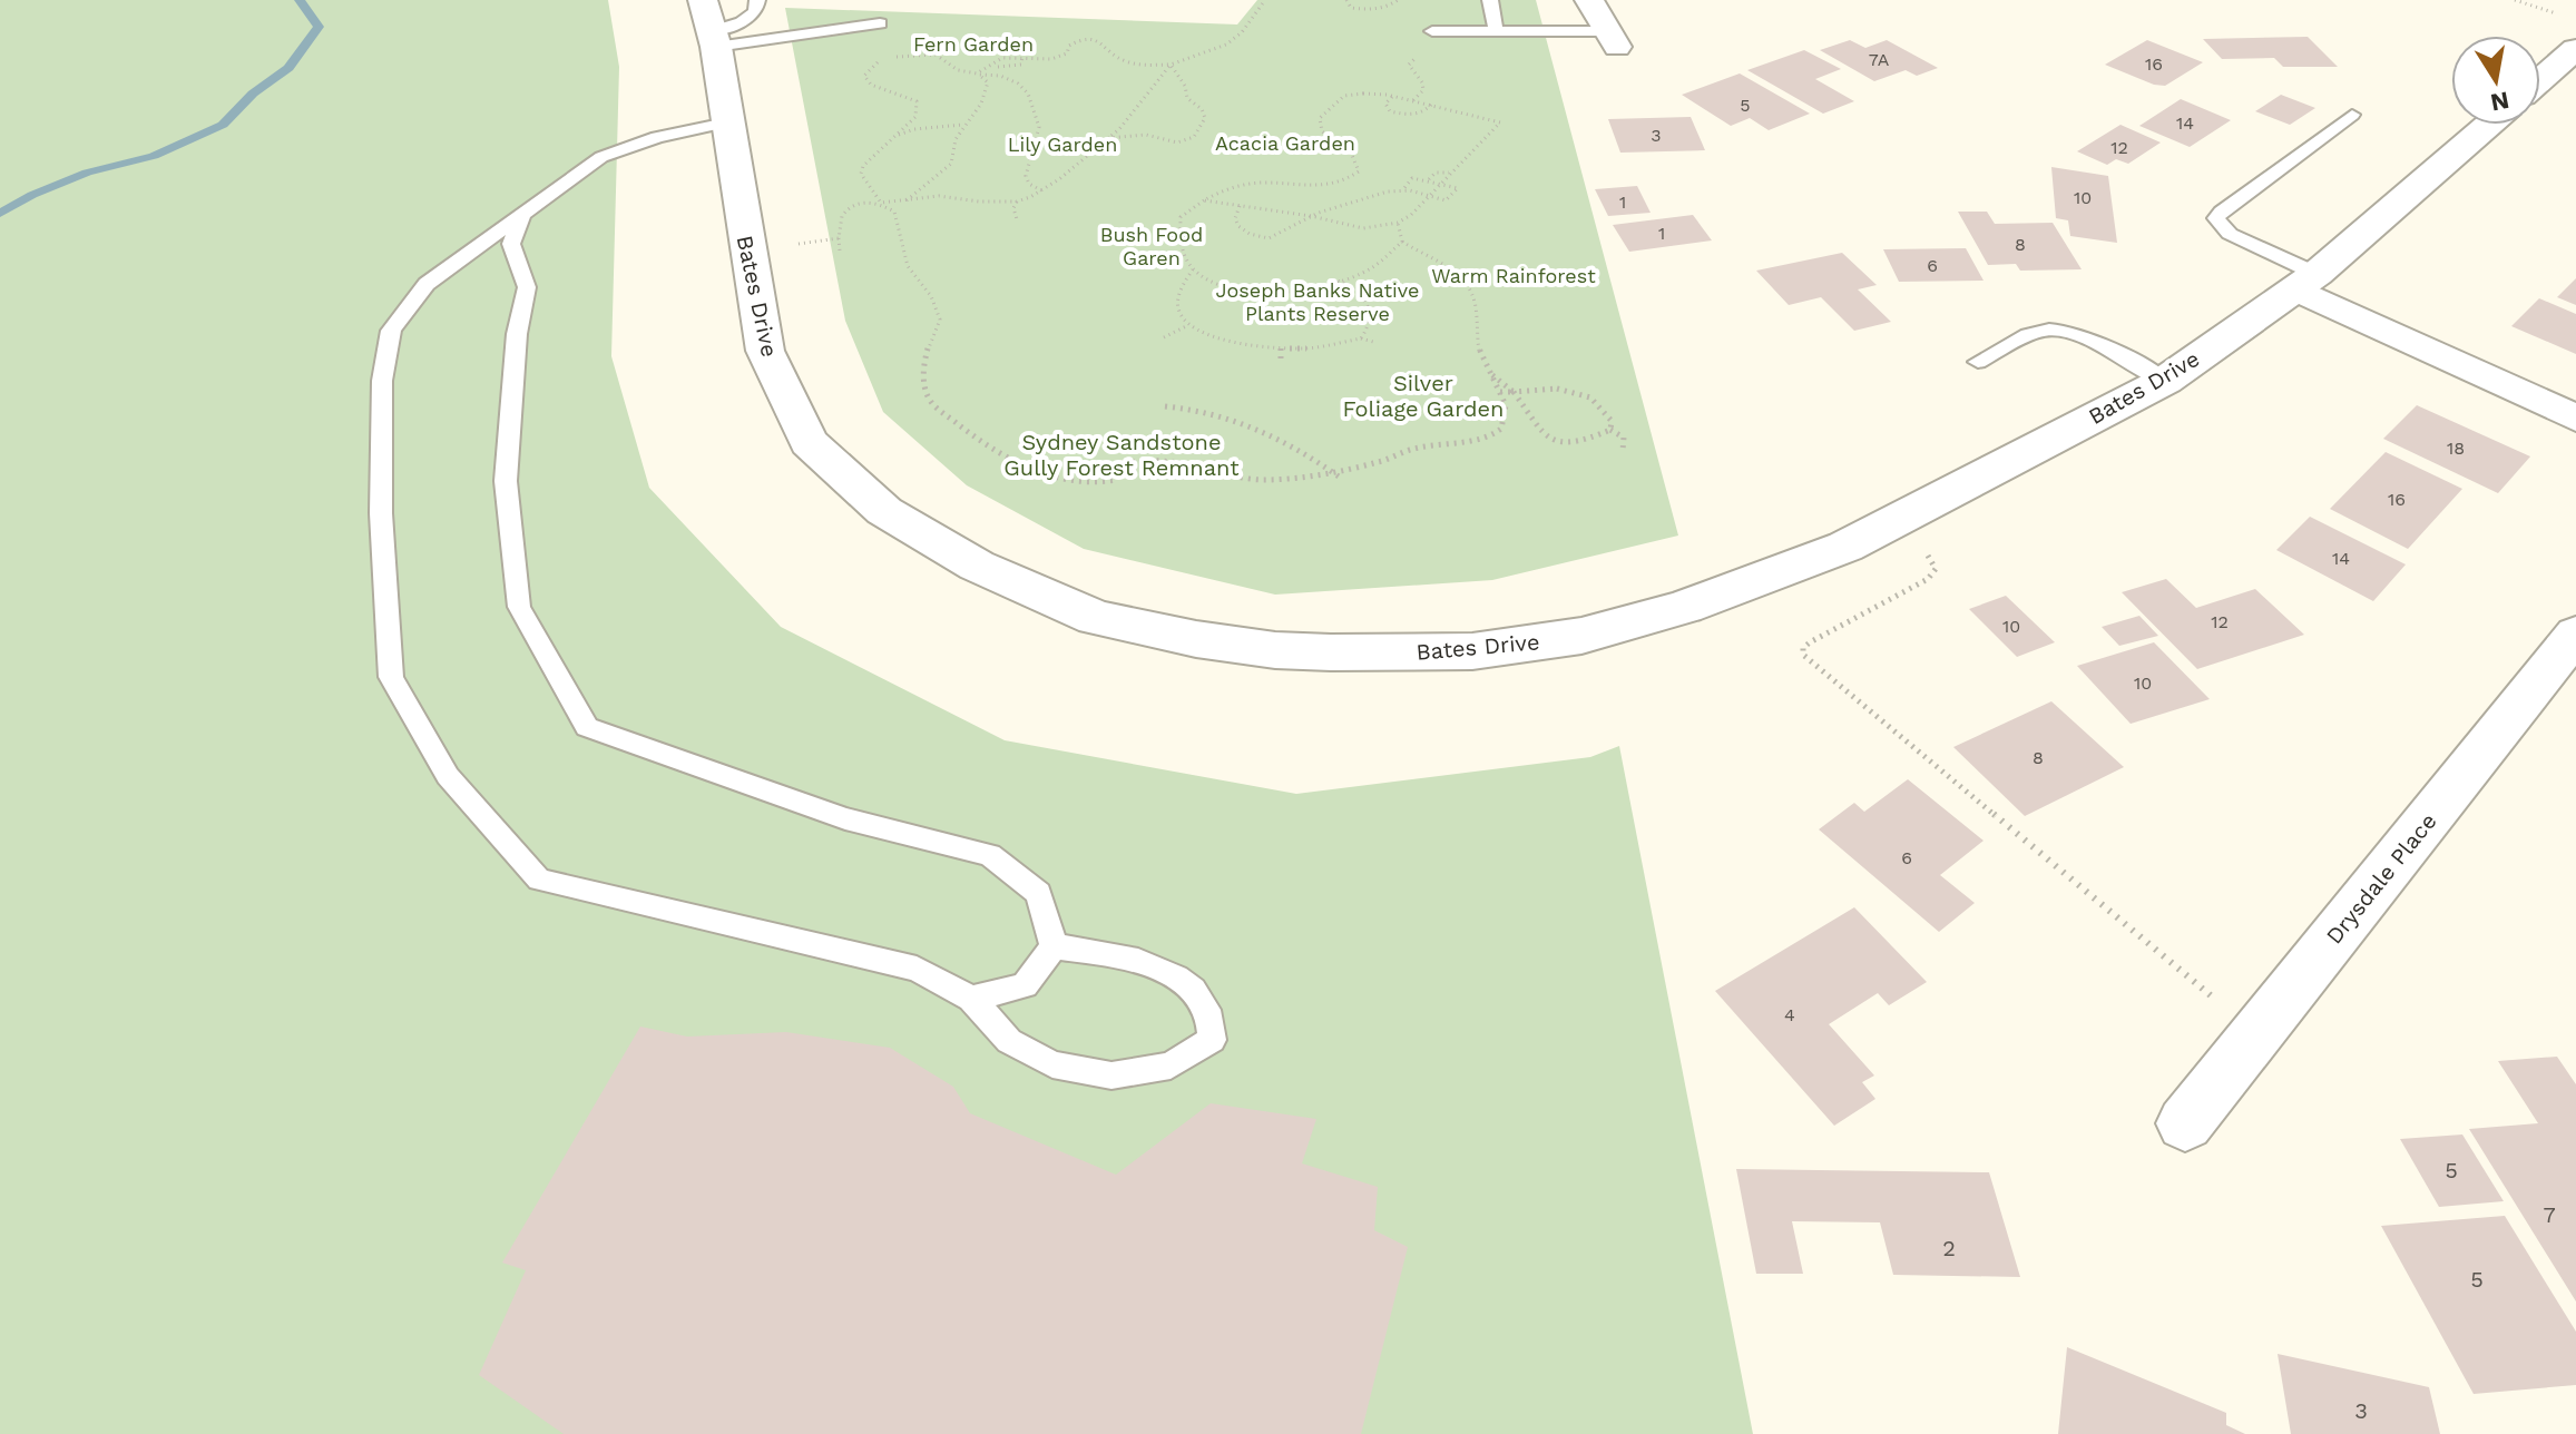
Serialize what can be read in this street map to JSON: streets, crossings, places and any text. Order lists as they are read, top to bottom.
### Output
{
  "streets": {
    "main road": ["Bates Drive"],
    "street": ["Drysdale Place"]
  },
  "parks": [
    "Fern Garden",
    "Acacia Garden",
    "Lily Garden",
    "Bush Food Garen",
    "Warm Rainforest",
    "Joseph Banks Native Plants Reserve",
    "Silver Foliage Garden",
    "Sydney Sandstone Gully Forest Remnant"
  ],
  "house_numbers": [
    "7A",
    "16",
    "5",
    "14",
    "3",
    "12",
    "10",
    "1",
    "1",
    "8",
    "6",
    "18",
    "16",
    "14",
    "12",
    "10",
    "10",
    "8",
    "6",
    "4",
    "5",
    "7",
    "2",
    "5",
    "3"
  ],
  "north": "bottom"
}
